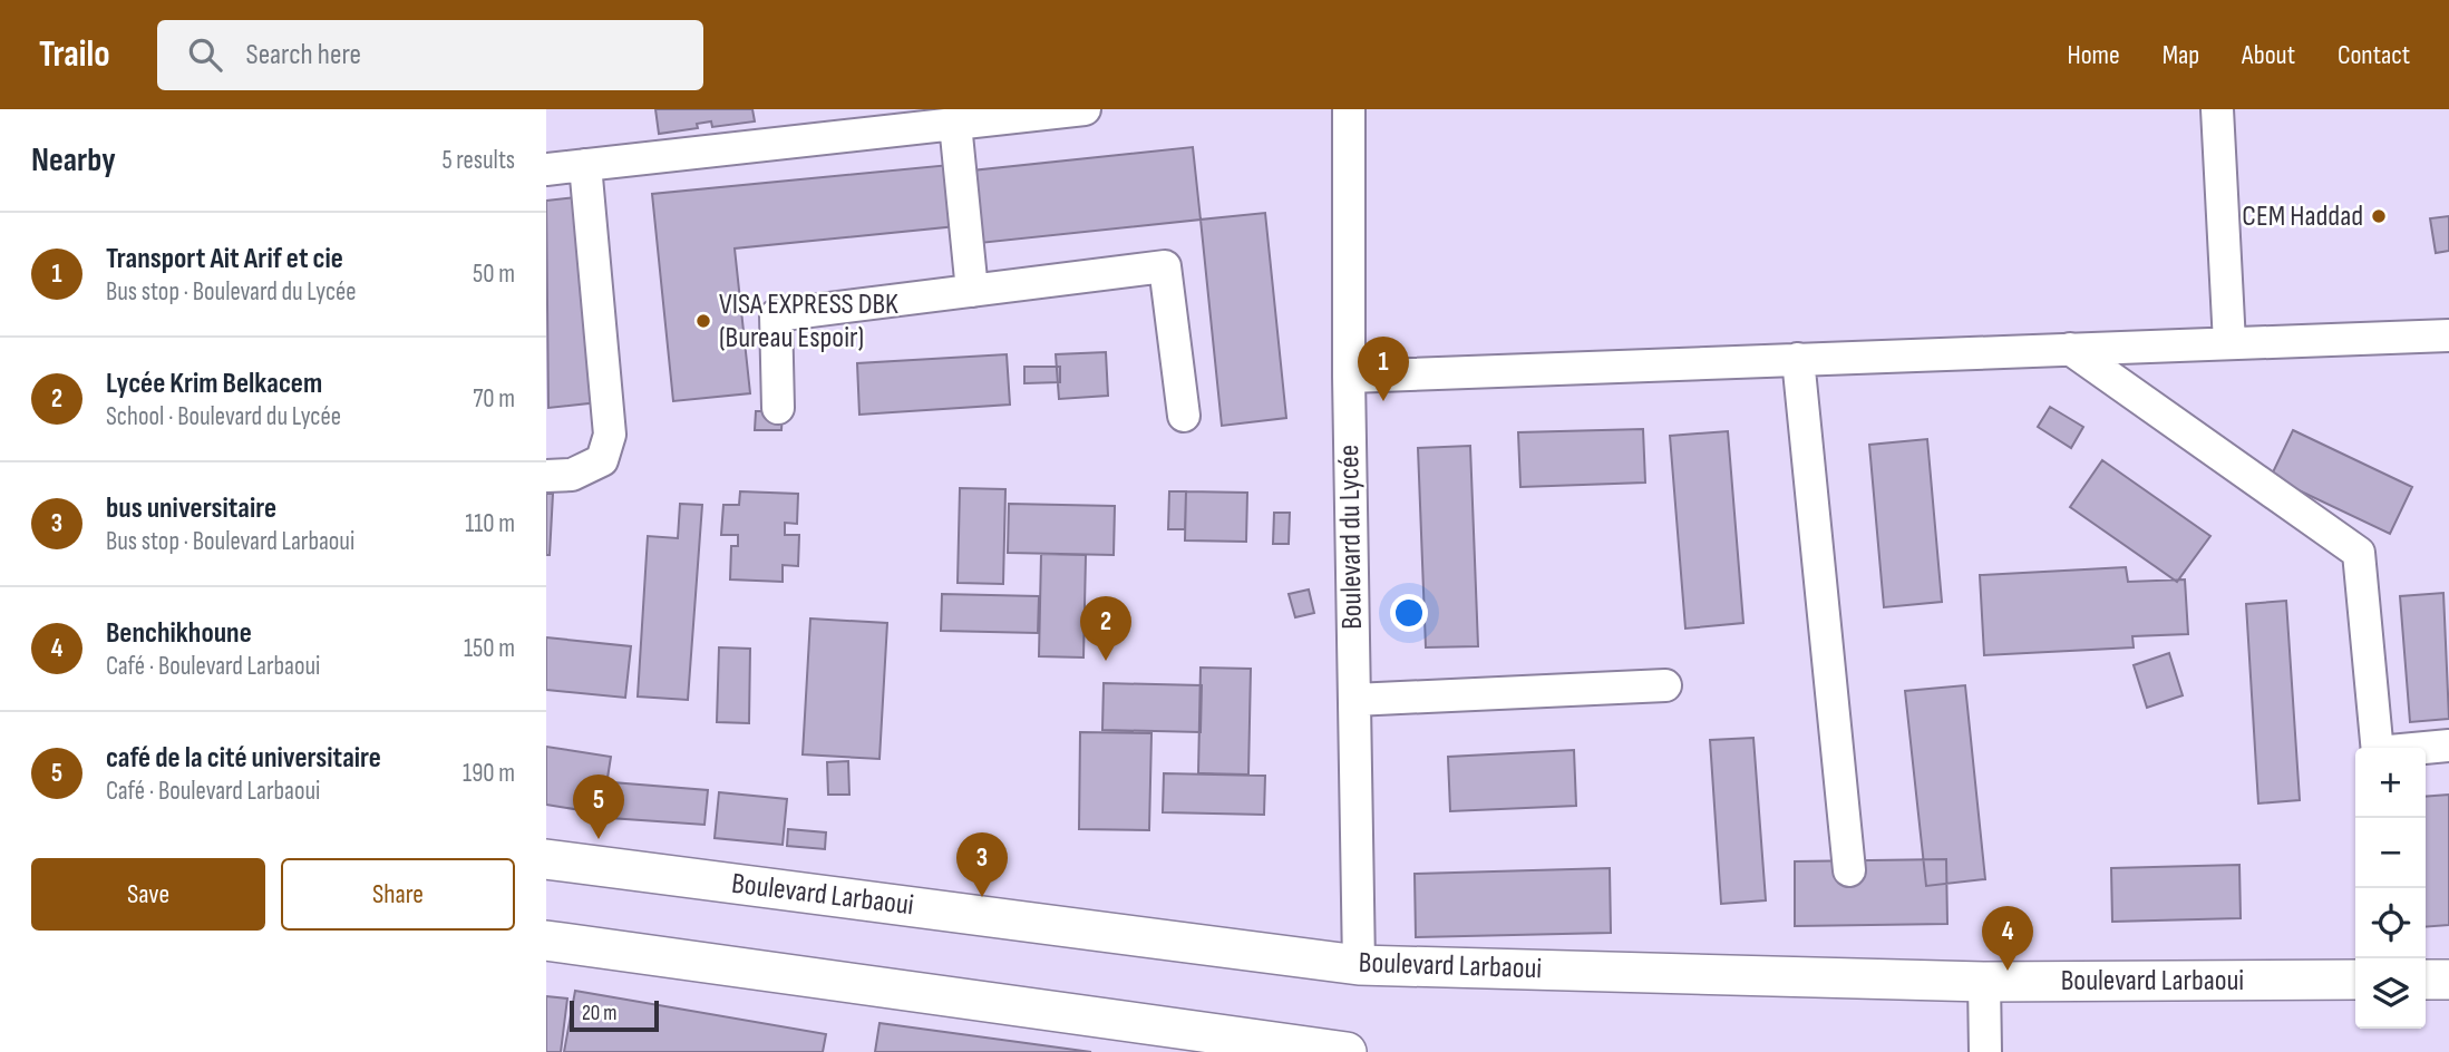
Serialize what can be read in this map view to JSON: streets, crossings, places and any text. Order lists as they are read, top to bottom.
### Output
{
  "streets": {
    "main road": ["Boulevard Larbaoui"],
    "street": ["Boulevard du Lycée"]
  },
  "crossings": [
    ["Boulevard du Lycée", "Boulevard Larbaoui"]
  ],
  "places": ["CEM Haddad", "VISA EXPRESS DBK (Bureau Espoir)"],
  "scale_bar": "20 m",
  "page": {
    "header": "Trailo",
    "search": "Search here",
    "nav": [
      "Home",
      "Map",
      "About",
      "Contact"
    ],
    "heading": ["Nearby", "5 results"],
    "list": [
      {
        "mark": "1",
        "name": "Transport Ait Arif et cie",
        "note": "Bus stop · Boulevard du Lycée",
        "value": "50 m"
      },
      {
        "mark": "2",
        "name": "Lycée Krim Belkacem",
        "note": "School · Boulevard du Lycée",
        "value": "70 m"
      },
      {
        "mark": "3",
        "name": "bus universitaire",
        "note": "Bus stop · Boulevard Larbaoui",
        "value": "110 m"
      },
      {
        "mark": "4",
        "name": "Benchikhoune",
        "note": "Café · Boulevard Larbaoui",
        "value": "150 m"
      },
      {
        "mark": "5",
        "name": "café de la cité universitaire",
        "note": "Café · Boulevard Larbaoui",
        "value": "190 m"
      }
    ],
    "pins": [
      "1",
      "2",
      "5",
      "3",
      "4"
    ],
    "map_buttons": ["+", "−"],
    "buttons": ["Save", "Share"],
    "scale": "20 m"
  }
}
